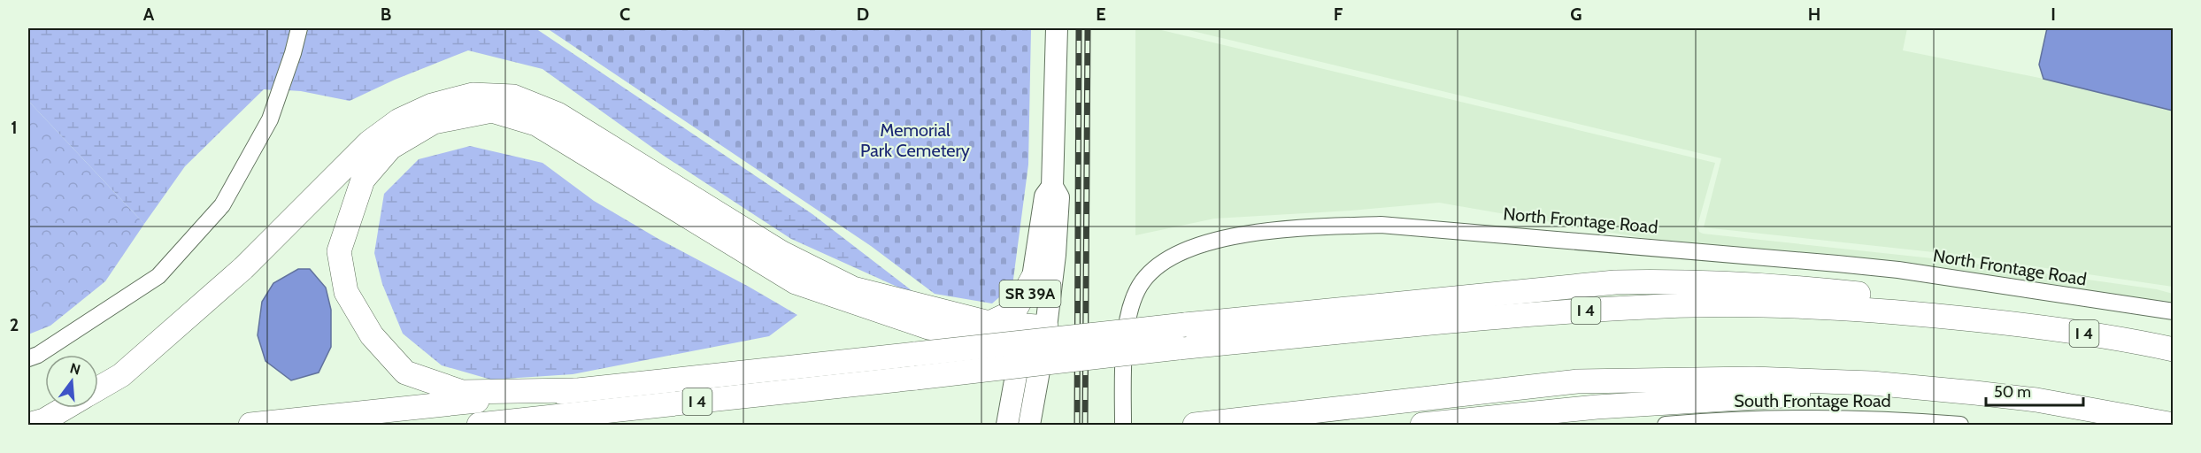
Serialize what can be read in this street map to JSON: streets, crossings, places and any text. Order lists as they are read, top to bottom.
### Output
{
  "streets": {
    "highway": ["I 4"],
    "main road": ["SR 39A"],
    "street": ["North Frontage Road", "South Frontage Road"]
  },
  "parks": ["Memorial Park Cemetery"],
  "scale_bar": "50 m",
  "north": "top",
  "grid": {
    "columns": [
      "A",
      "B",
      "C",
      "D",
      "E",
      "F",
      "G",
      "H",
      "I"
    ],
    "rows": ["1", "2"]
  }
}
